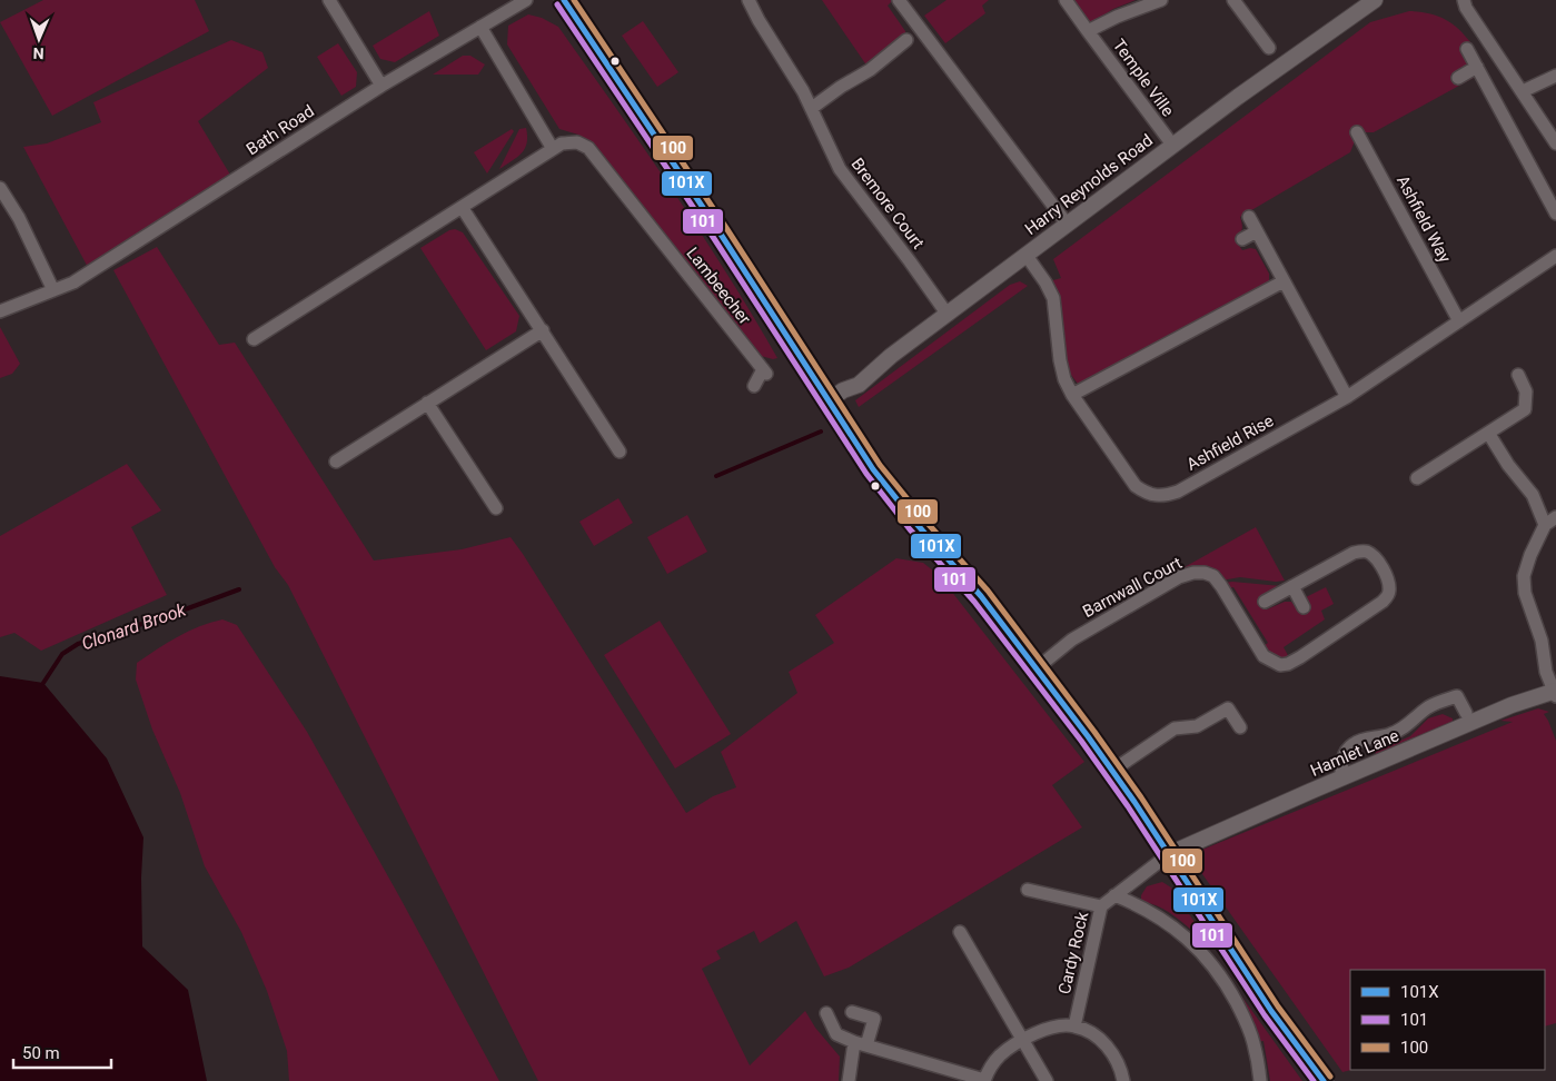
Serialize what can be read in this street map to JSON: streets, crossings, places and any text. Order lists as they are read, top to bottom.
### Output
{
  "streets": {
    "street": [
      "Temple Ville",
      "Bath Road",
      "Harry Reynolds Road",
      "Bremore Court",
      "Ashfield Way",
      "Lambeecher",
      "Ashfield Rise",
      "Barnwall Court",
      "Hamlet Lane",
      "Cardy Rock"
    ]
  },
  "crossings": [
    ["Temple Ville", "Harry Reynolds Road"],
    ["Harry Reynolds Road", "Bremore Court"],
    ["Harry Reynolds Road", "Ashfield Rise"],
    ["Ashfield Way", "Ashfield Rise"],
    ["Hamlet Lane", "Cardy Rock"]
  ],
  "water": ["Clonard Brook"],
  "lines": ["transit line 101X", "transit line 100", "transit line 101"],
  "legend": ["101X", "101", "100"],
  "scale_bar": "50 m",
  "north": "bottom"
}
